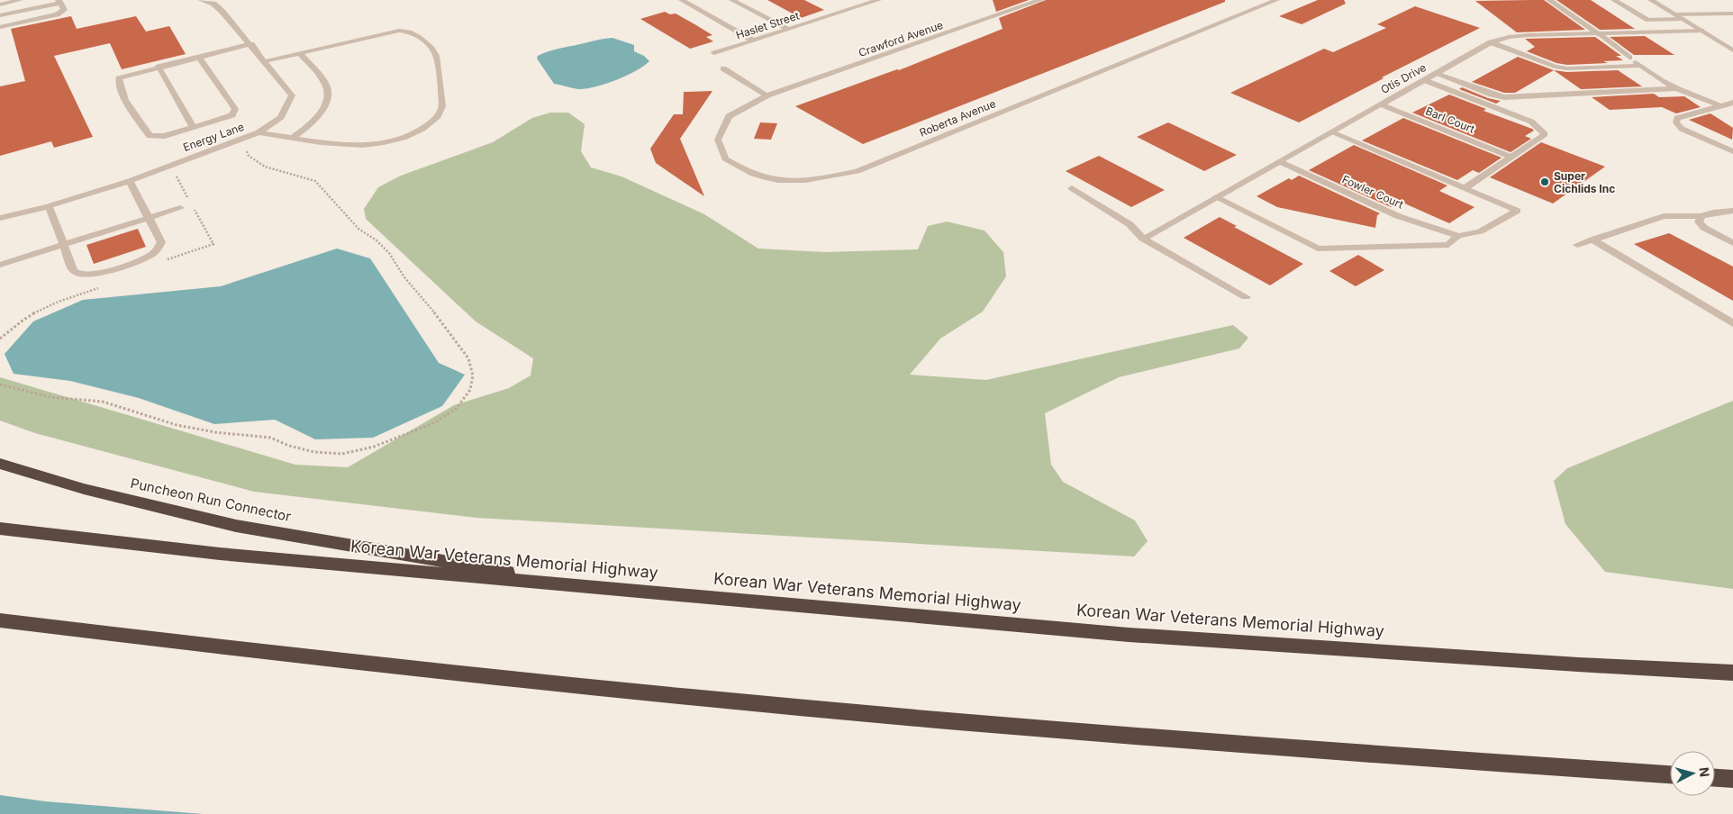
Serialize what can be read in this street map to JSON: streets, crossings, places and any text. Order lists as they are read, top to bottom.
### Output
{
  "streets": {
    "highway": ["Puncheon Run Connector", "Korean War Veterans Memorial Highway"],
    "street": [
      "Haslet Street",
      "Crawford Avenue",
      "Otis Drive",
      "Roberta Avenue",
      "Barl Court",
      "Energy Lane",
      "Fowler Court"
    ]
  },
  "crossings": [
    ["Crawford Avenue", "Roberta Avenue"],
    ["Otis Drive", "Barl Court"],
    ["Otis Drive", "Fowler Court"],
    ["Puncheon Run Connector", "Korean War Veterans Memorial Highway"]
  ],
  "places": ["Super Cichlids Inc"],
  "north": "right"
}
